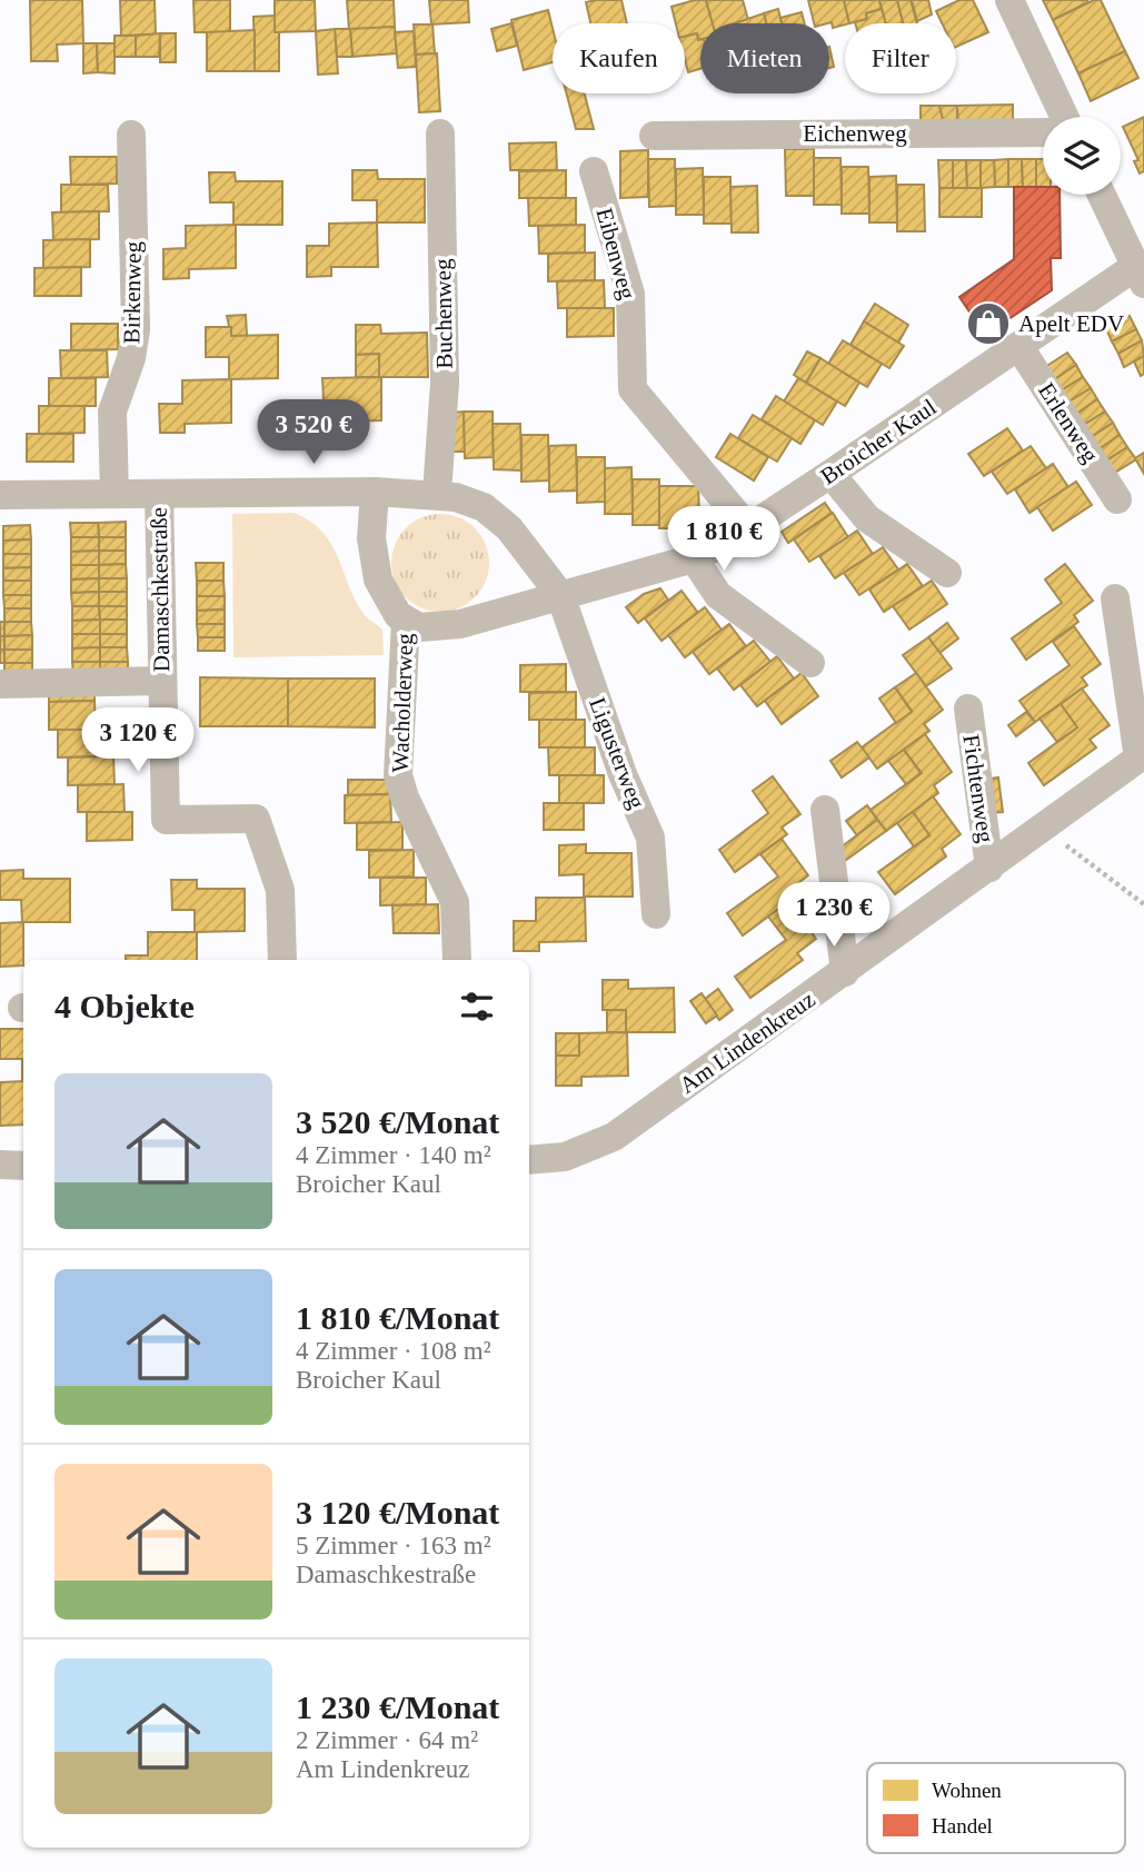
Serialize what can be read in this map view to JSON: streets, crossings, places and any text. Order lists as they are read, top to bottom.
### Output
{
  "streets": {
    "street": [
      "Eichenweg",
      "Eibenweg",
      "Birkenweg",
      "Buchenweg",
      "Erlenweg",
      "Broicher Kaul",
      "Damaschkestraße",
      "Wacholderweg",
      "Ligusterweg",
      "Fichtenweg",
      "Am Lindenkreuz"
    ]
  },
  "crossings": [
    ["Eibenweg", "Broicher Kaul"],
    ["Erlenweg", "Broicher Kaul"],
    ["Broicher Kaul", "Wacholderweg"],
    ["Broicher Kaul", "Ligusterweg"],
    ["Fichtenweg", "Am Lindenkreuz"]
  ],
  "places": {
    "shop": ["Apelt EDV"]
  },
  "legend": ["Wohnen", "Handel"],
  "page": {
    "chip": ["Kaufen", "Mieten", "Filter"],
    "price": [
      "3 520 €",
      "1 810 €",
      "3 120 €",
      "1 230 €"
    ],
    "heading": "4 Objekte",
    "list": [
      {
        "name": "3 520 €/Monat",
        "note": "4 Zimmer · 140 m² · Broicher Kaul"
      },
      {
        "name": "1 810 €/Monat",
        "note": "4 Zimmer · 108 m² · Broicher Kaul"
      },
      {
        "name": "3 120 €/Monat",
        "note": "5 Zimmer · 163 m² · Damaschkestraße"
      },
      {
        "name": "1 230 €/Monat",
        "note": "2 Zimmer · 64 m² · Am Lindenkreuz"
      }
    ]
  }
}
